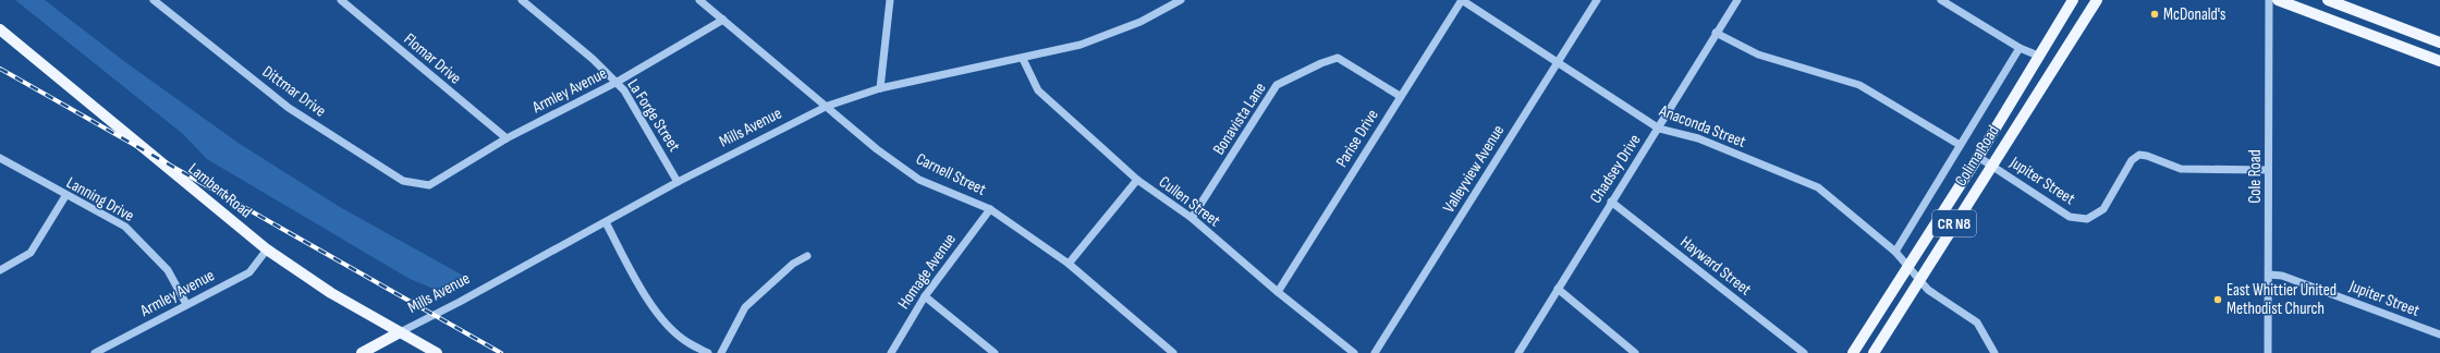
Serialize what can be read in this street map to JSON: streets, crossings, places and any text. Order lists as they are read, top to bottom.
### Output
{
  "streets": {
    "main road": [
      "Mills Avenue",
      "Colima Road",
      "Lambert Road",
      "CR N8"
    ],
    "street": [
      "Flomar Drive",
      "Armley Avenue",
      "Dittmar Drive",
      "La Forge Street",
      "Bonavista Lane",
      "Anaconda Street",
      "Parise Drive",
      "Valleyview Avenue",
      "Chadsey Drive",
      "Carnell Street",
      "Cole Road",
      "Jupiter Street",
      "Lanning Drive",
      "Cullen Street",
      "Hayward Street",
      "Homage Avenue"
    ]
  },
  "crossings": [
    ["Flomar Drive", "Armley Avenue"],
    ["Armley Avenue", "Dittmar Drive"],
    ["Armley Avenue", "La Forge Street"],
    ["Armley Avenue", "Carnell Street"],
    ["Armley Avenue", "Lambert Road"],
    ["Armley Avenue", "Lanning Drive"],
    ["La Forge Street", "Mills Avenue"],
    ["Bonavista Lane", "Parise Drive"],
    ["Bonavista Lane", "Cullen Street"],
    ["Anaconda Street", "Parise Drive"],
    ["Anaconda Street", "Colima Road"],
    ["Anaconda Street", "Valleyview Avenue"],
    ["Anaconda Street", "Chadsey Drive"],
    ["Mills Avenue", "Carnell Street"],
    ["Mills Avenue", "Lambert Road"],
    ["Mills Avenue", "Cullen Street"],
    ["Parise Drive", "Cullen Street"],
    ["Colima Road", "Jupiter Street"],
    ["Chadsey Drive", "Hayward Street"],
    ["Carnell Street", "Homage Avenue"],
    ["Cole Road", "Jupiter Street"]
  ],
  "places": ["McDonald's", "East Whittier United Methodist Church"]
}
